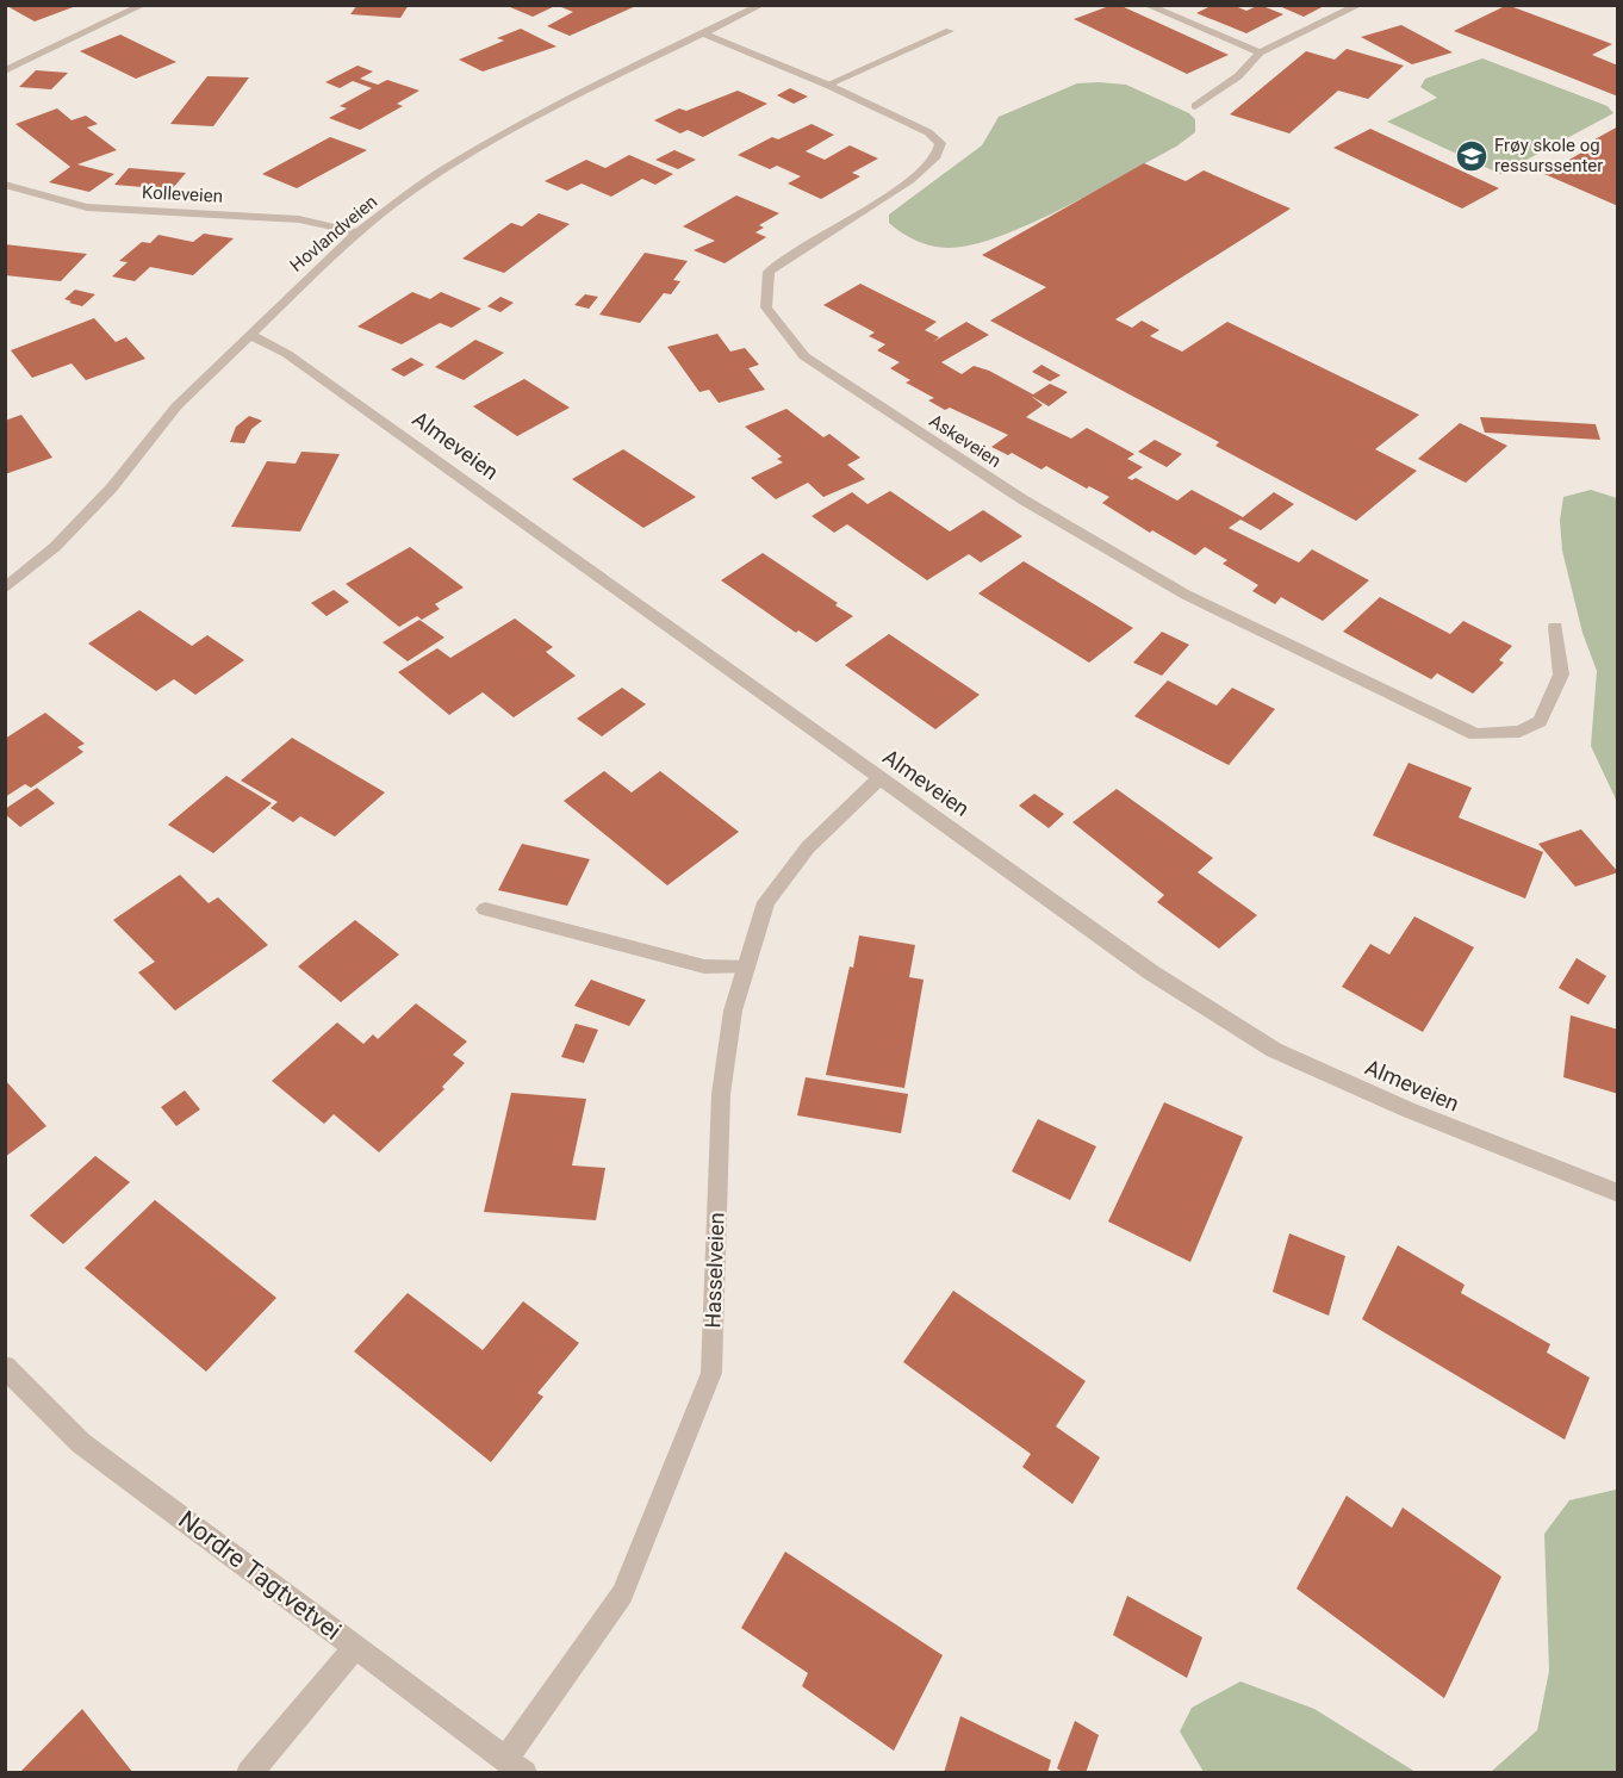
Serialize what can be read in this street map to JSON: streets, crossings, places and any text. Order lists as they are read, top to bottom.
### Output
{
  "streets": {
    "street": [
      "Kolleveien",
      "Hovlandveien",
      "Askeveien",
      "Almeveien",
      "Hasselveien",
      "Nordre Tagtvetvei"
    ]
  },
  "crossings": [
    ["Kolleveien", "Hovlandveien"],
    ["Hovlandveien", "Askeveien"],
    ["Hovlandveien", "Almeveien"],
    ["Almeveien", "Hasselveien"],
    ["Hasselveien", "Nordre Tagtvetvei"]
  ],
  "places": {
    "school or university": ["Frøy skole og ressurssenter"]
  }
}
